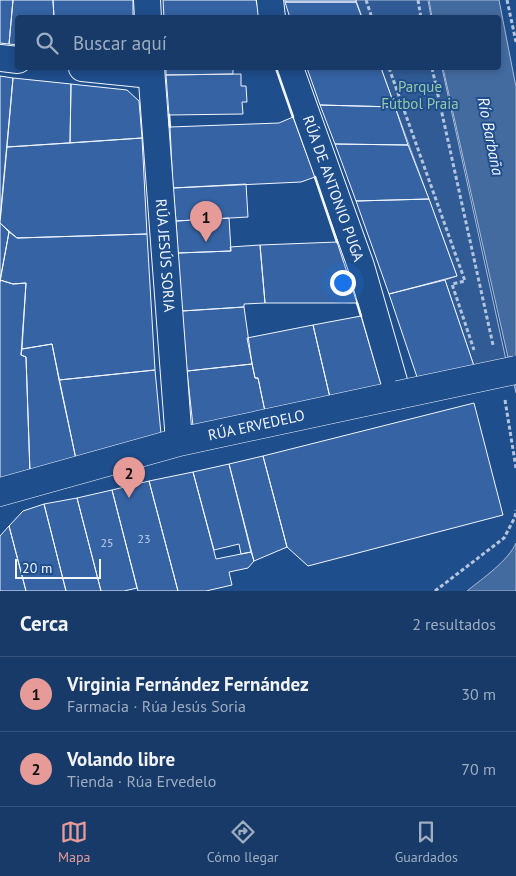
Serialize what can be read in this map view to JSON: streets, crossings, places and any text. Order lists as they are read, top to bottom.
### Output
{
  "streets": {
    "street": ["RÚA DE ANTONIO PUGA", "RÚA JESÚS SORIA", "RÚA ERVEDELO"]
  },
  "crossings": [
    ["RÚA DE ANTONIO PUGA", "RÚA ERVEDELO"],
    ["RÚA JESÚS SORIA", "RÚA ERVEDELO"]
  ],
  "water": ["Río Barbaña"],
  "parks": ["Parque Fútbol Praia"],
  "house_numbers": ["23", "25"],
  "scale_bar": "20 m",
  "page": {
    "search": "Buscar aquí",
    "pins": ["1", "2"],
    "scale": "20 m",
    "heading": ["Cerca", "2 resultados"],
    "list": [
      {
        "mark": "1",
        "name": "Virginia Fernández Fernández",
        "note": "Farmacia · Rúa Jesús Soria",
        "value": "30 m"
      },
      {
        "mark": "2",
        "name": "Volando libre",
        "note": "Tienda · Rúa Ervedelo",
        "value": "70 m"
      }
    ],
    "nav": ["Mapa", "Cómo llegar", "Guardados"]
  }
}
